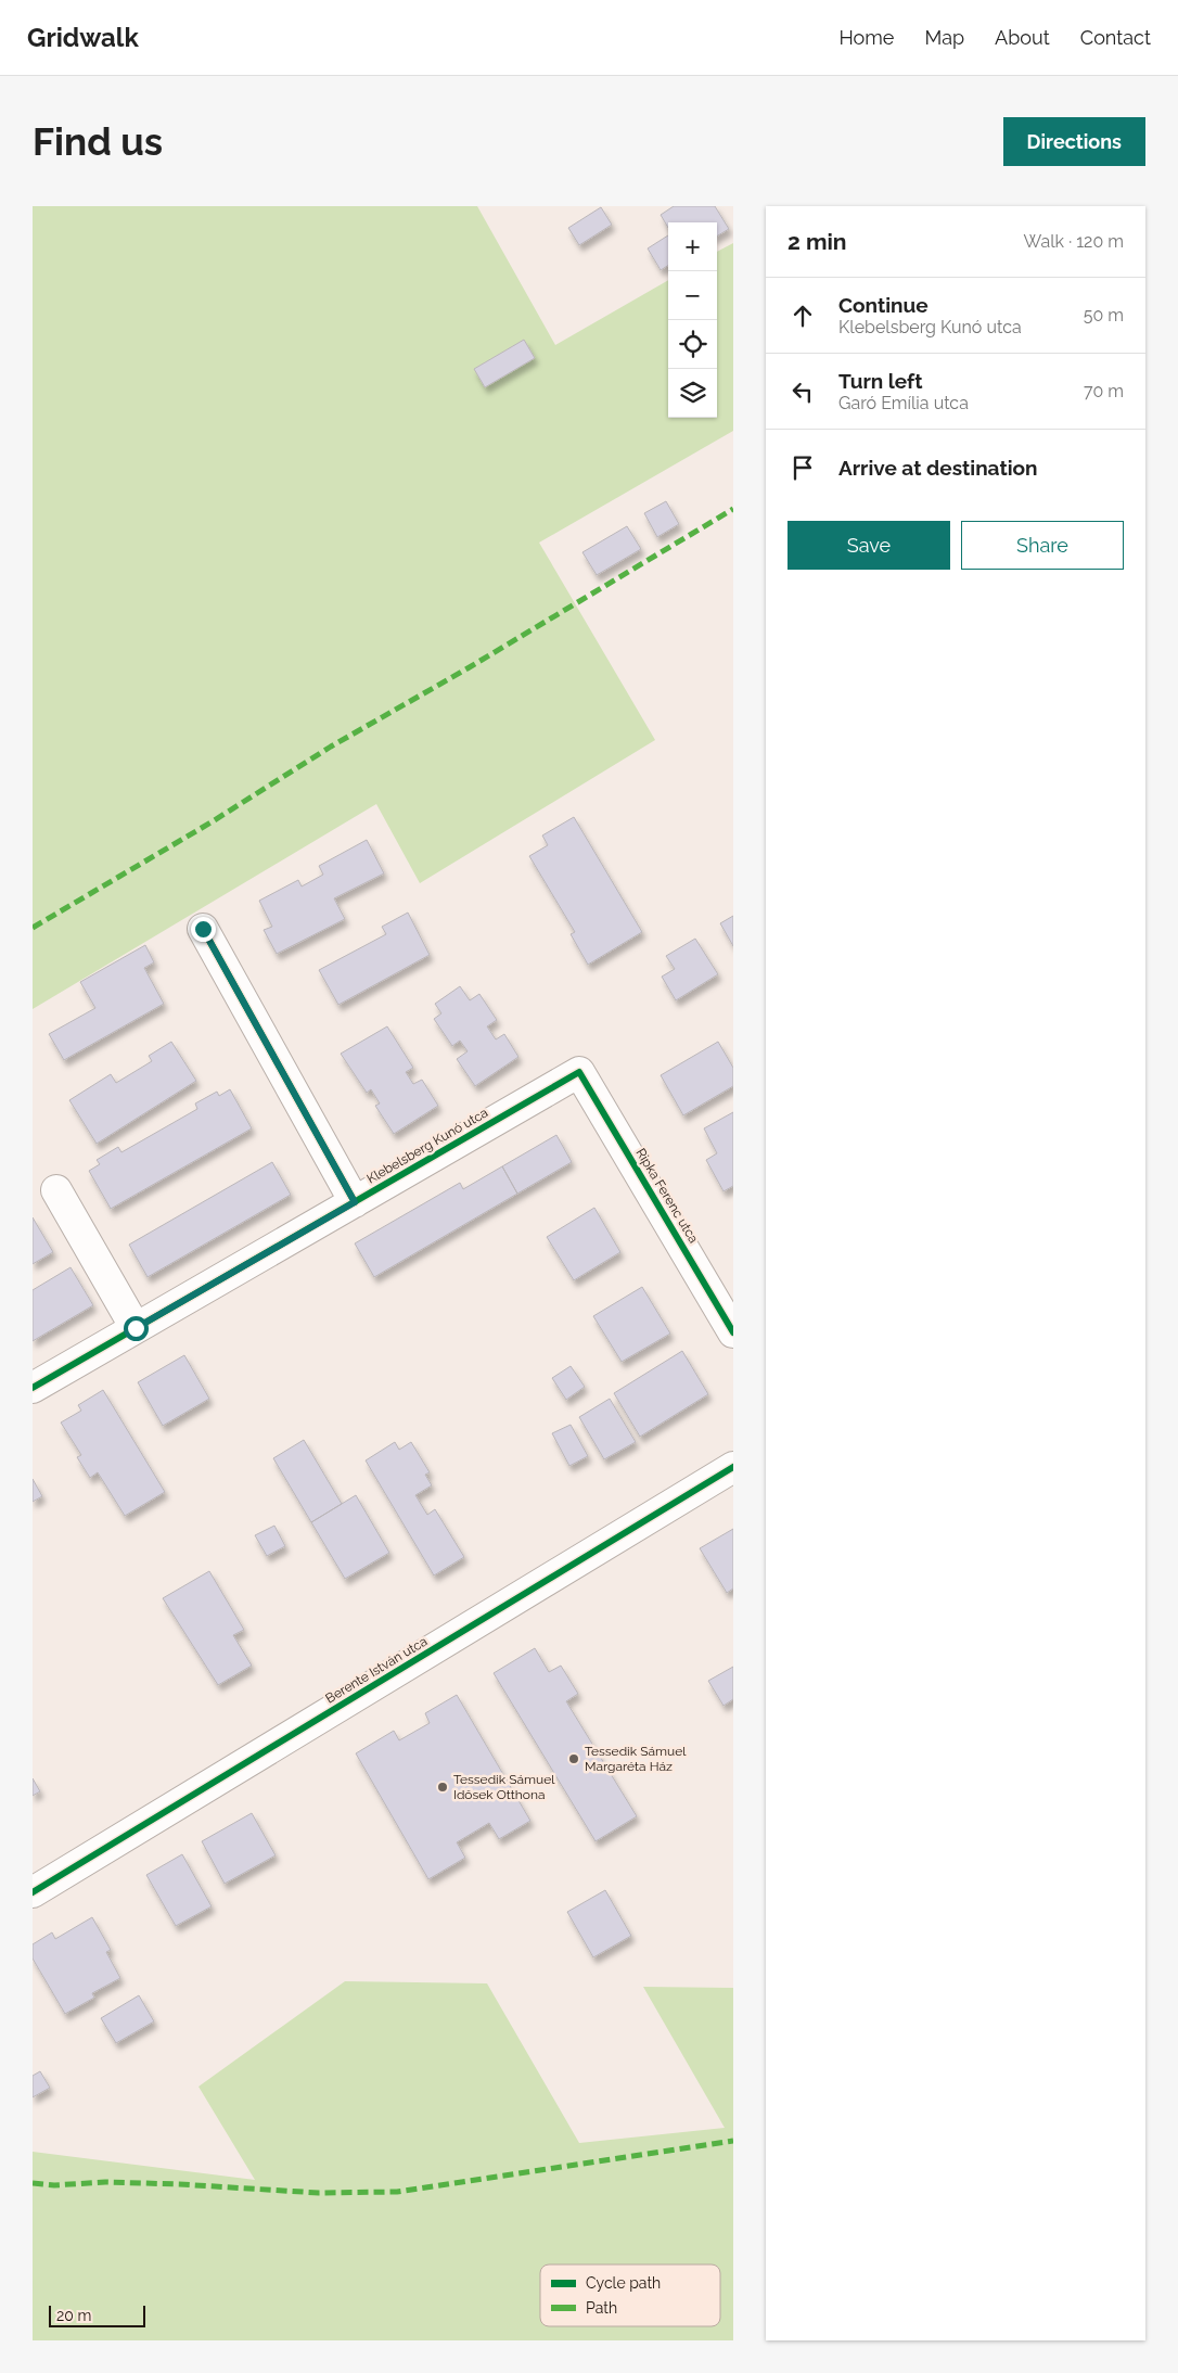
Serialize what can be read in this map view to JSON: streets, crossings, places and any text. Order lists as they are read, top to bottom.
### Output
{
  "streets": {
    "street": ["Klebelsberg Kunó utca", "Ripka Ferenc utca", "Berente István utca"]
  },
  "crossings": [
    ["Klebelsberg Kunó utca", "Ripka Ferenc utca"]
  ],
  "places": ["Tessedik Sámuel Margaréta Ház", "Tessedik Sámuel Idősek Otthona"],
  "legend": ["Cycle path", "Path"],
  "scale_bar": "20 m",
  "page": {
    "header": "Gridwalk",
    "nav": [
      "Home",
      "Map",
      "About",
      "Contact"
    ],
    "buttons": [
      "Directions",
      ["Save", "Share"]
    ],
    "title": "Find us",
    "heading": ["2 min", "Walk · 120 m"],
    "map_buttons": ["+", "−"],
    "list": [
      ["Continue", "Klebelsberg Kunó utca", "50 m"],
      ["Turn left", "Garó Emília utca", "70 m"],
      "Arrive at destination"
    ],
    "scale": "20 m"
  }
}
